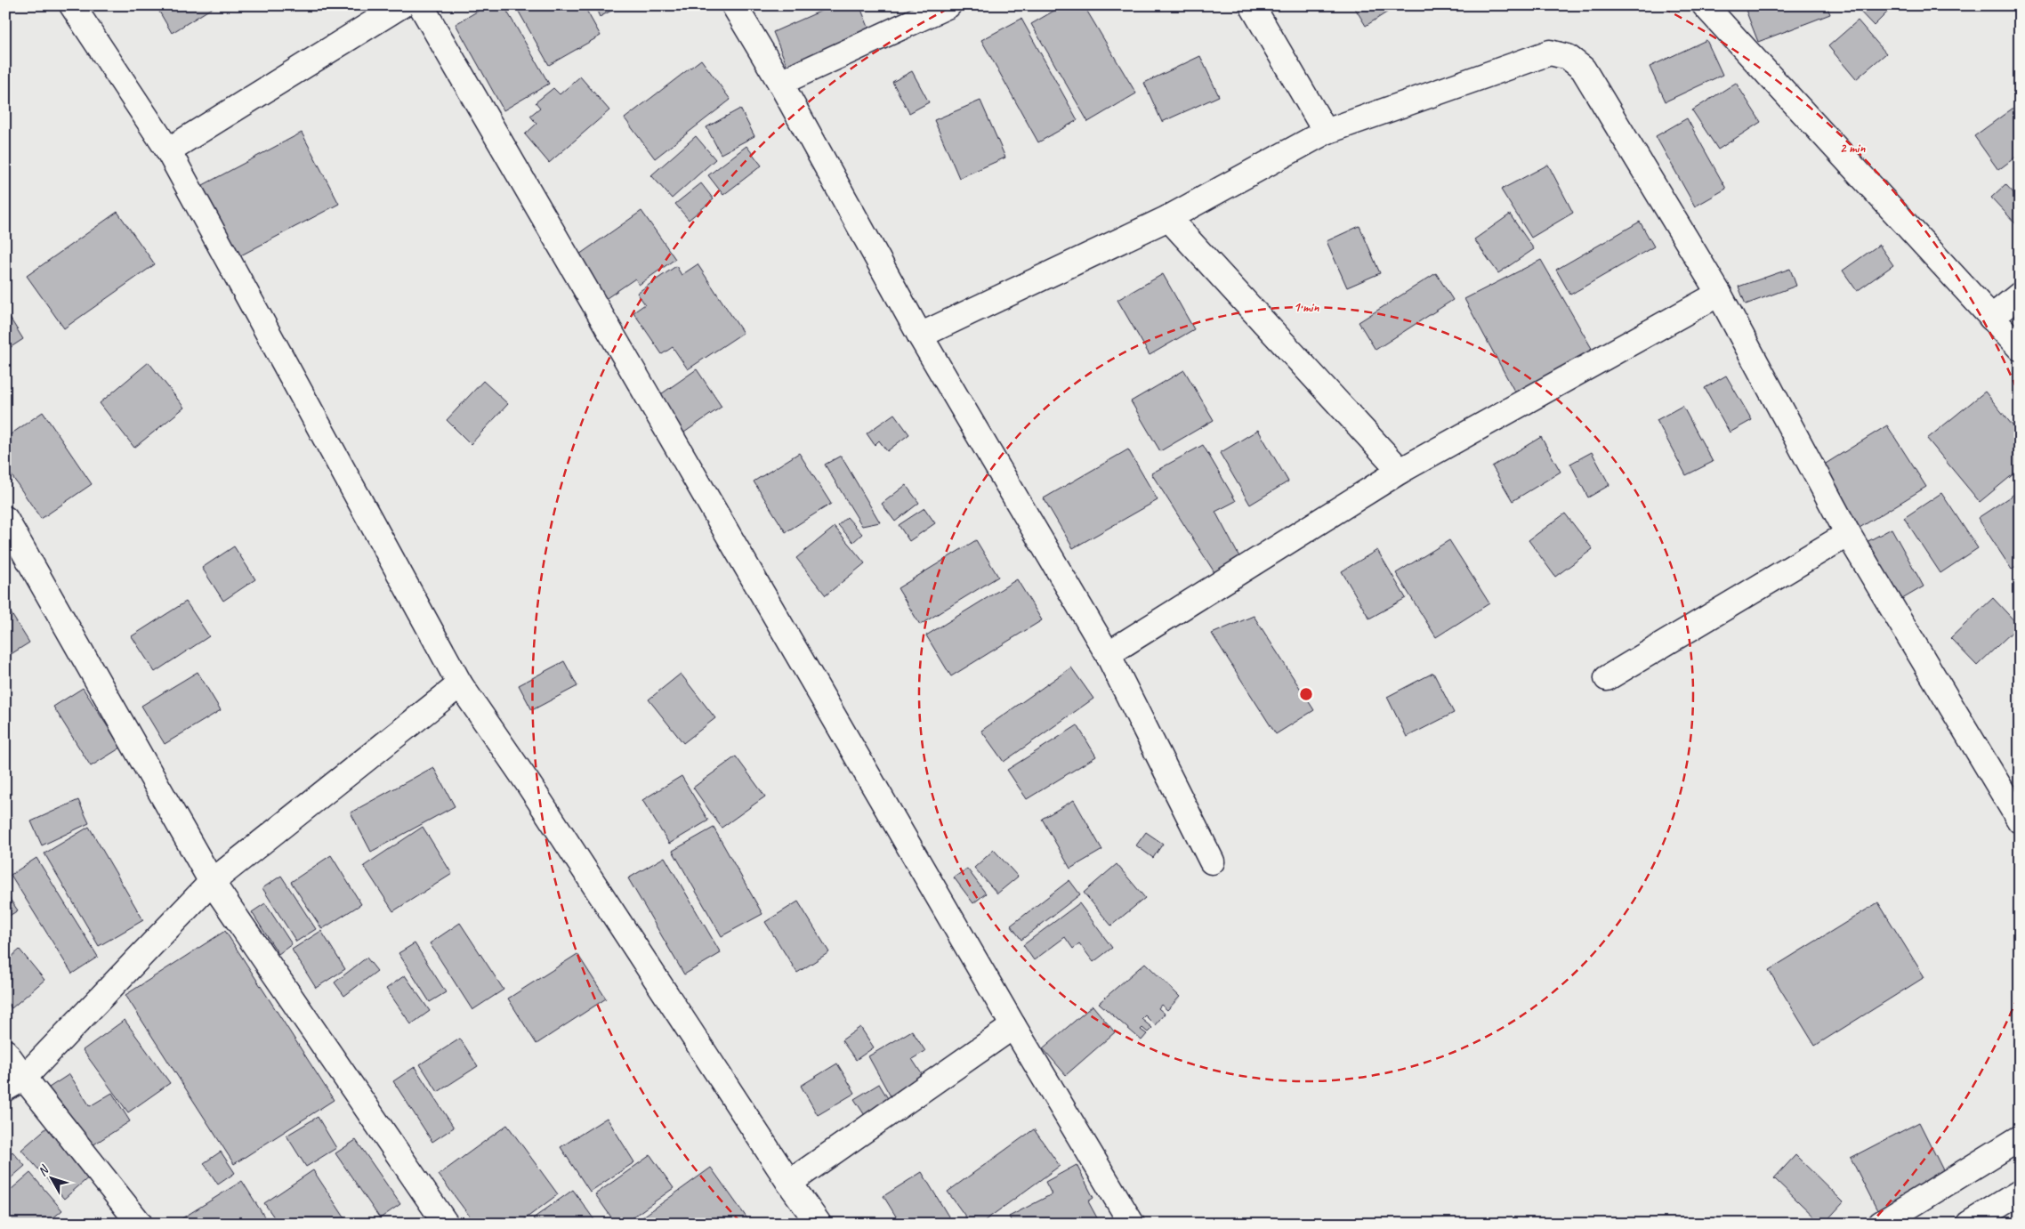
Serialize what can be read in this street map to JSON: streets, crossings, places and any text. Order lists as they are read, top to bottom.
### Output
{
  "north": "top left",
  "rings": ["2 min", "1 min"]
}
